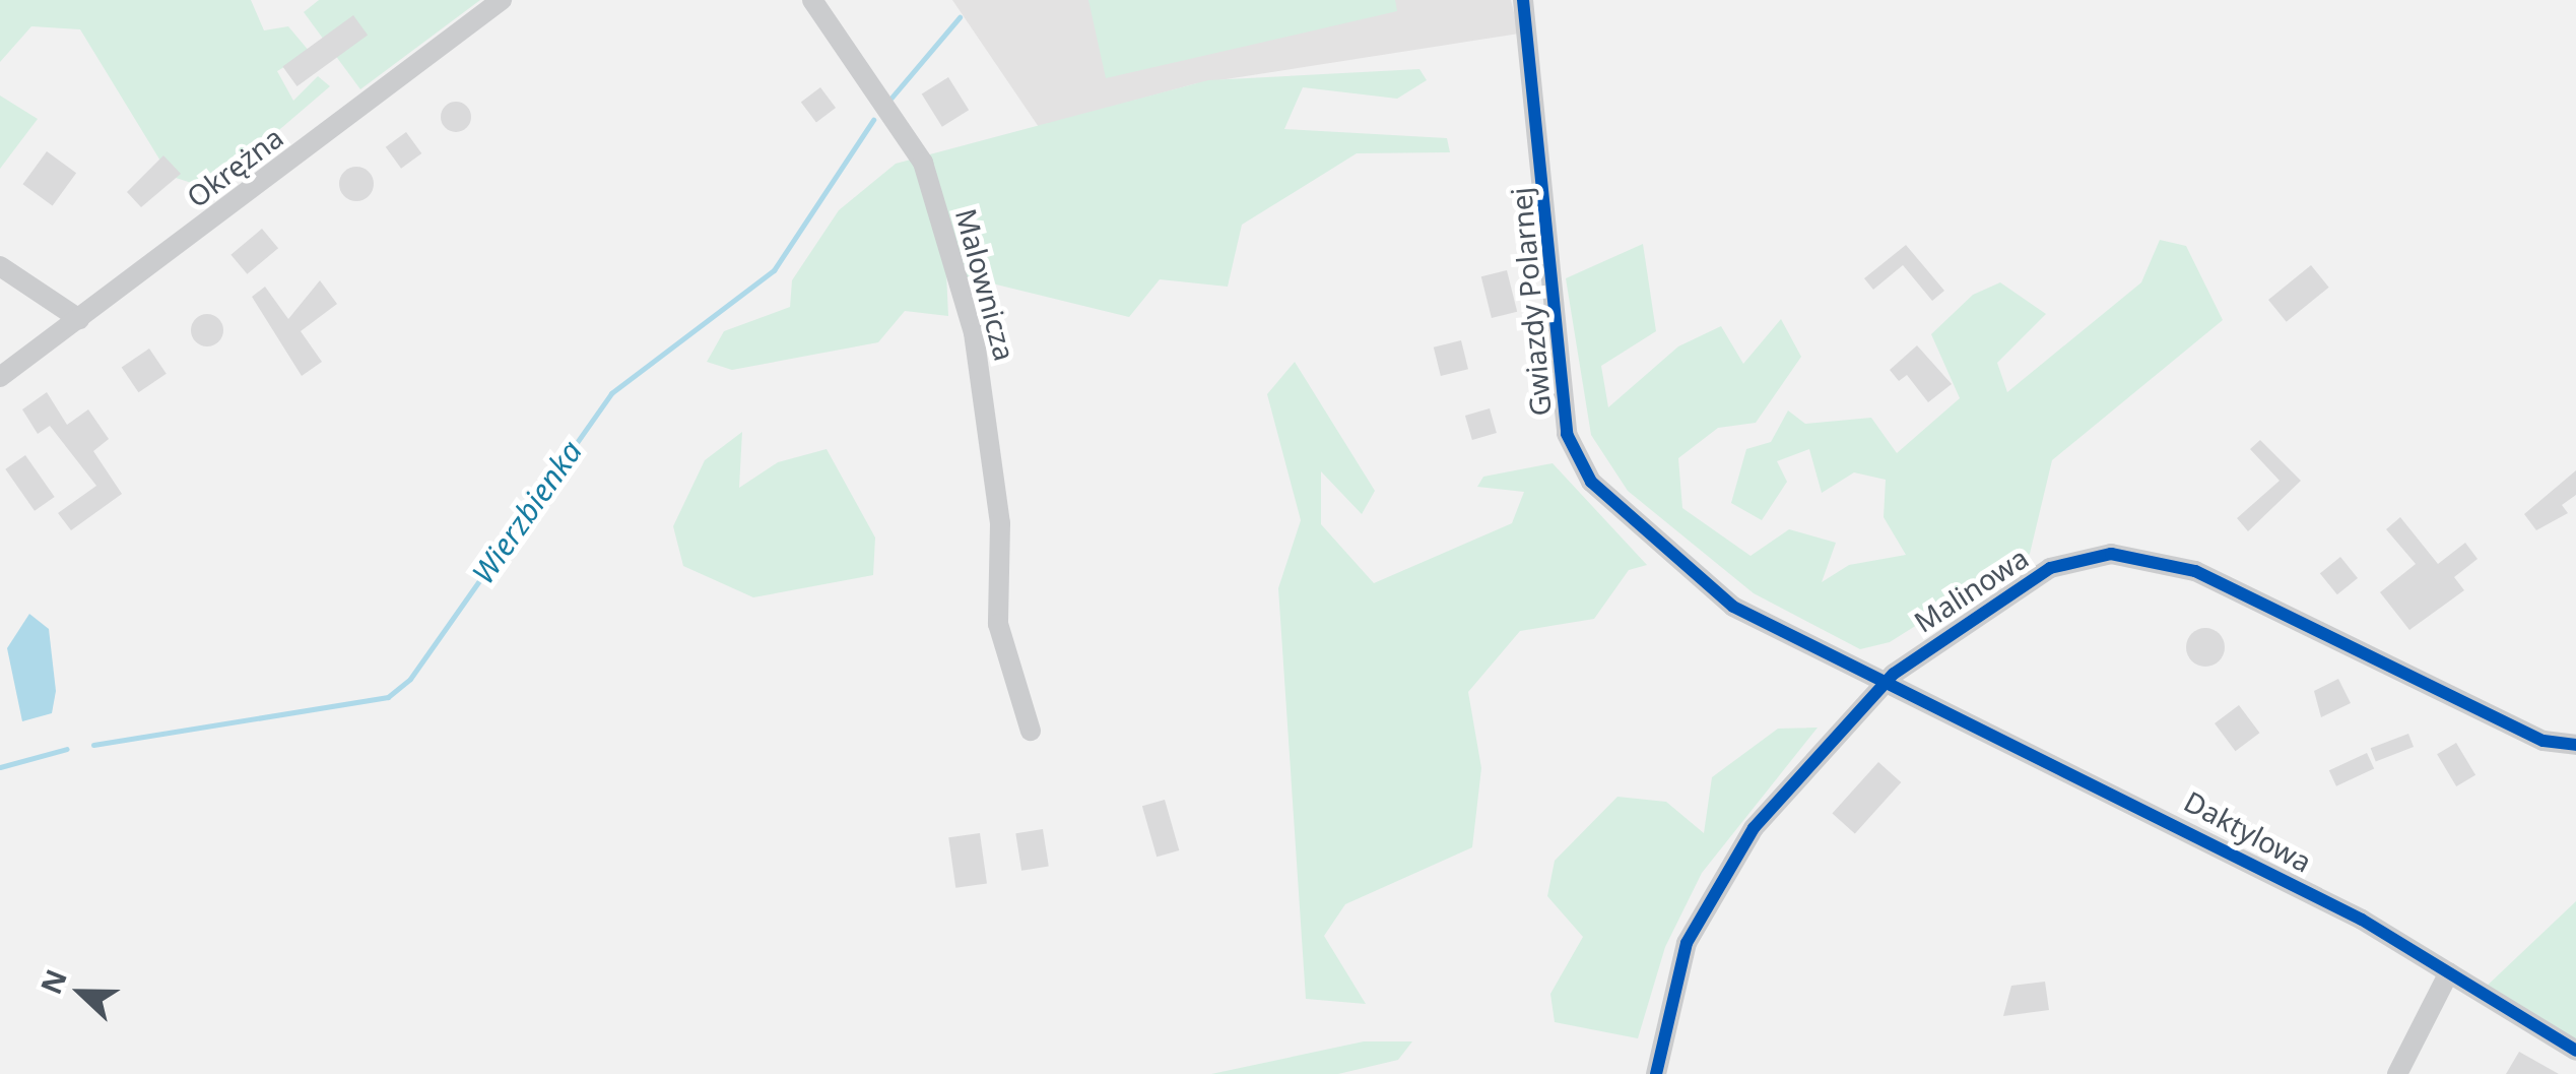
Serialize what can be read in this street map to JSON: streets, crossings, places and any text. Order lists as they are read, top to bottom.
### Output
{
  "streets": {
    "street": [
      "Okrężna",
      "Malownicza",
      "Gwiazdy Polarnej",
      "Malinowa",
      "Daktylowa"
    ]
  },
  "crossings": [
    ["Gwiazdy Polarnej", "Malinowa"],
    ["Gwiazdy Polarnej", "Daktylowa"],
    ["Malinowa", "Daktylowa"]
  ],
  "water": ["Wierzbienka"],
  "north": "left"
}
